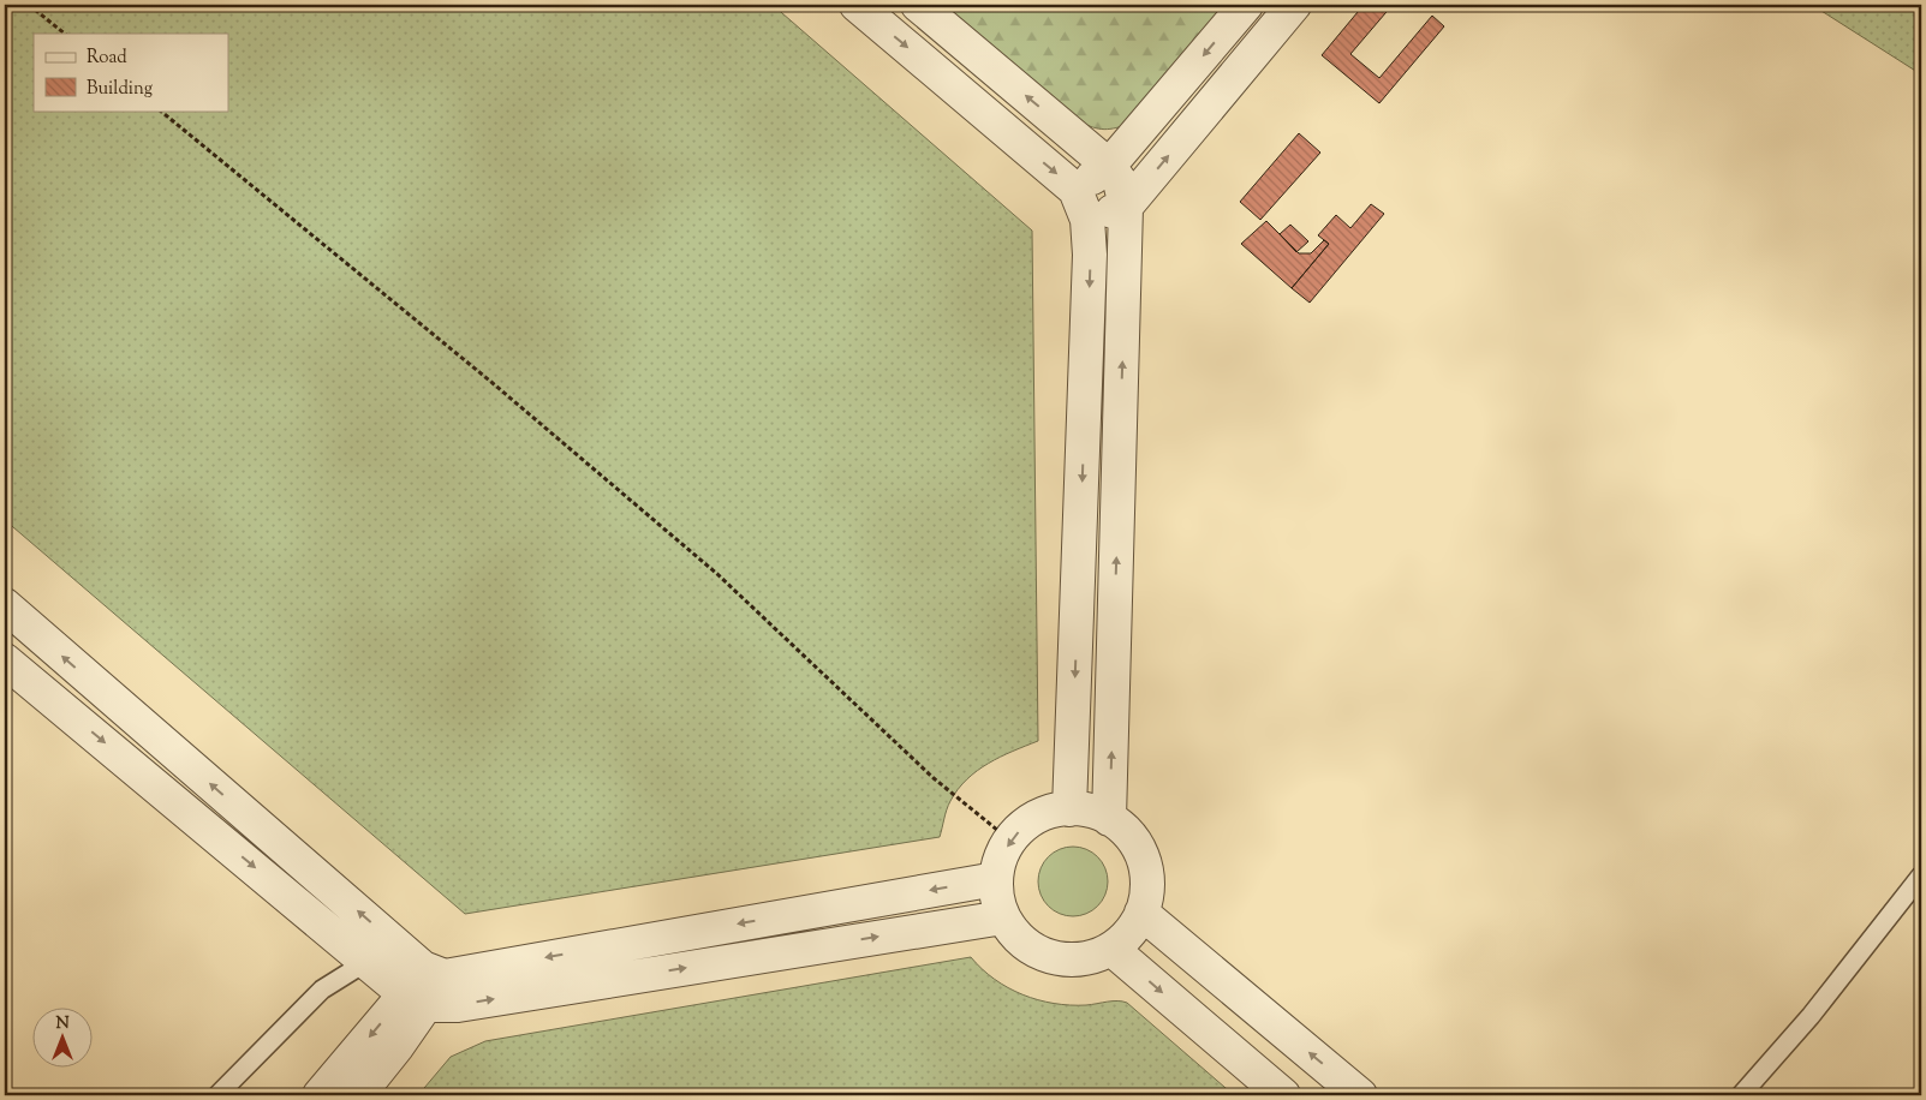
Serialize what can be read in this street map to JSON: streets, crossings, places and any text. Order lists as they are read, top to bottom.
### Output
{
  "legend": ["Road", "Building"],
  "north": "top"
}
